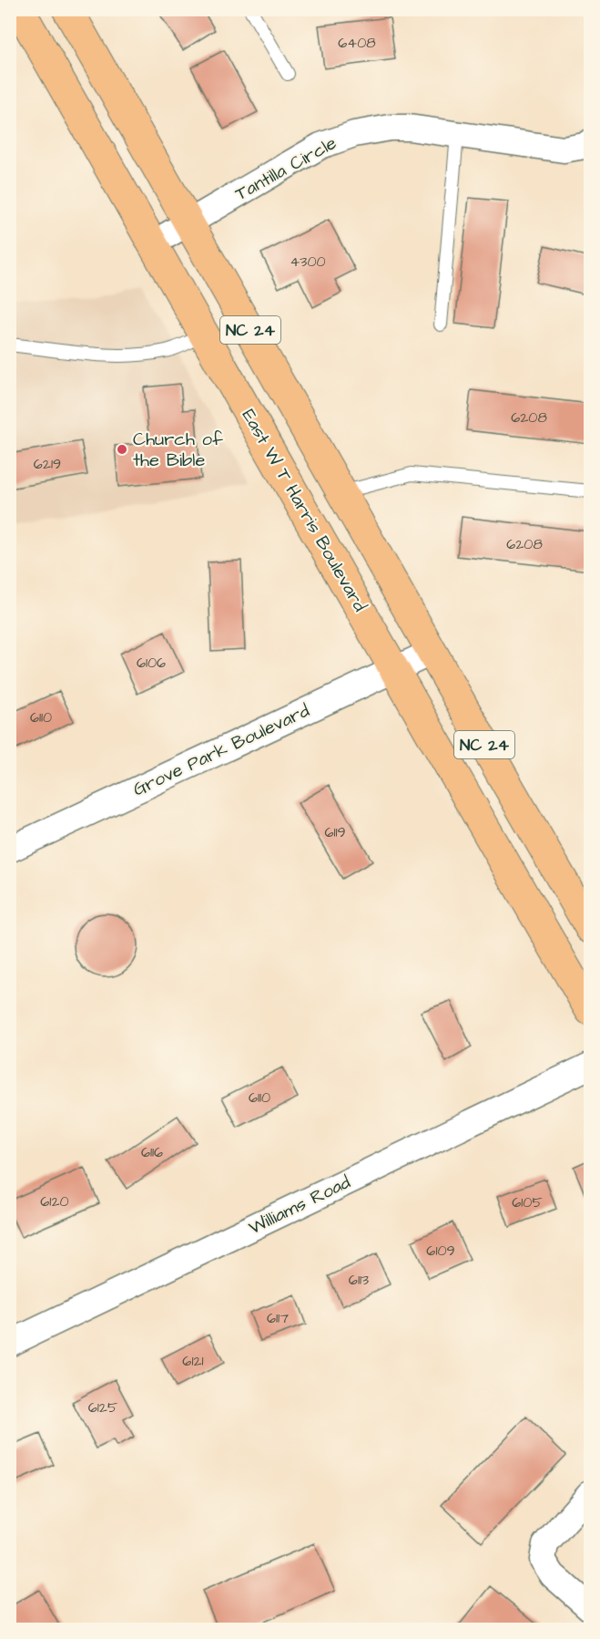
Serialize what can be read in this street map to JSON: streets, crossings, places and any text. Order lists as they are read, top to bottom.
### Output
{
  "streets": {
    "main road": ["NC 24", "East W T Harris Boulevard"],
    "street": ["Tantilla Circle", "Grove Park Boulevard", "Williams Road"]
  },
  "crossings": [
    ["Tantilla Circle", "NC 24"],
    ["Tantilla Circle", "East W T Harris Boulevard"],
    ["NC 24", "Grove Park Boulevard"],
    ["East W T Harris Boulevard", "Grove Park Boulevard"]
  ],
  "places": ["Church of the Bible"],
  "house_numbers": [
    "6408",
    "4300",
    "6208",
    "6219",
    "6208",
    "6106",
    "6110",
    "6119",
    "6110",
    "6116",
    "6120",
    "6105",
    "6109",
    "6113",
    "6117",
    "6121",
    "6125"
  ]
}
